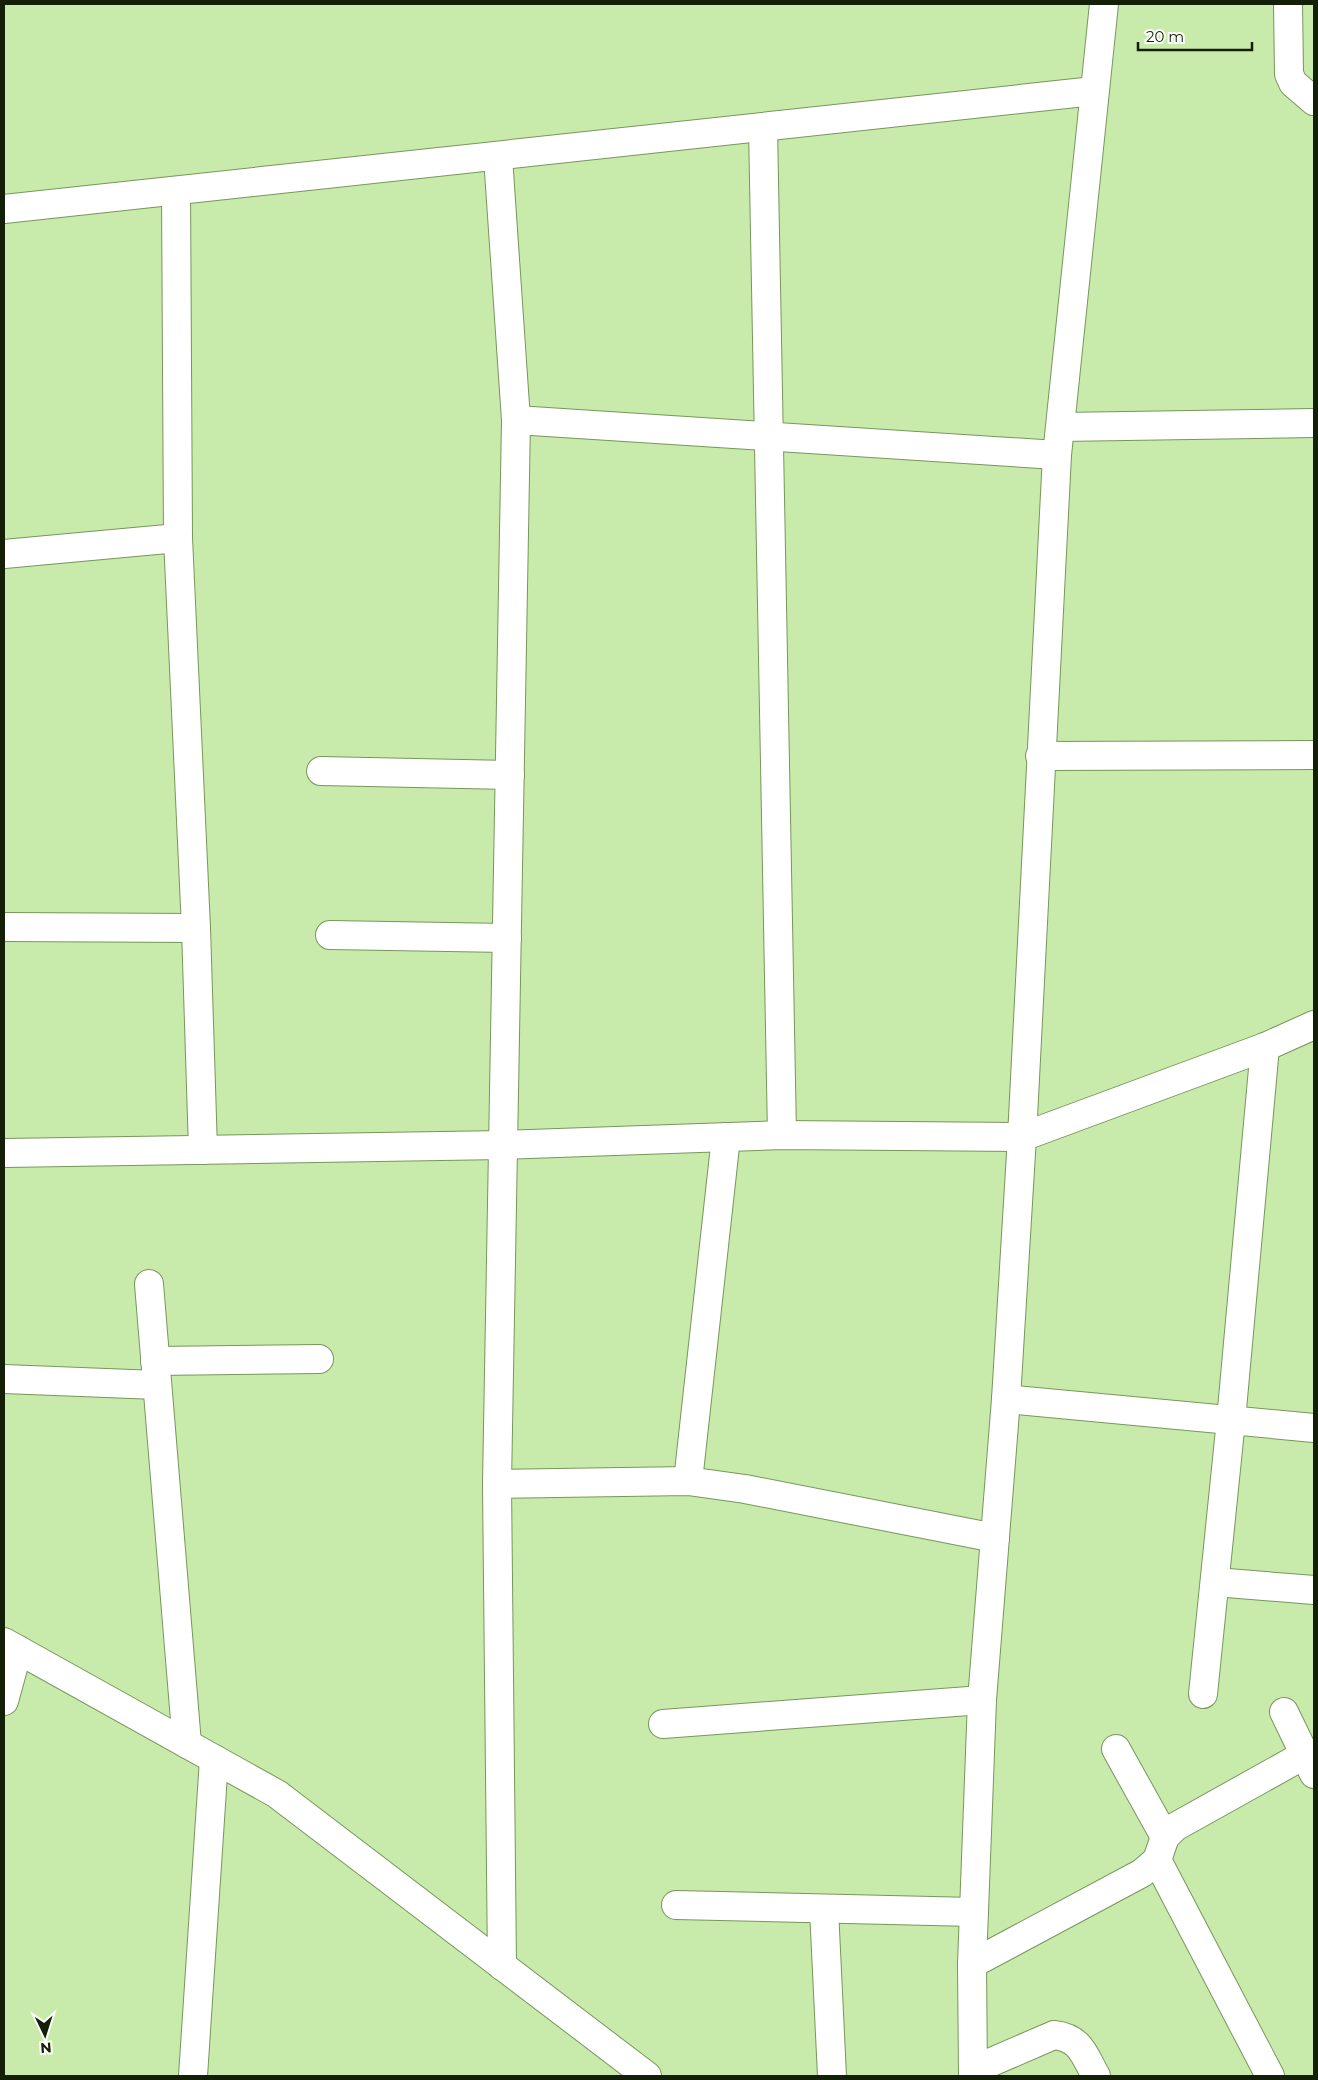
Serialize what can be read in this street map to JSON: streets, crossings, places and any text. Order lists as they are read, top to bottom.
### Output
{
  "scale_bar": "20 m",
  "north": "bottom"
}
